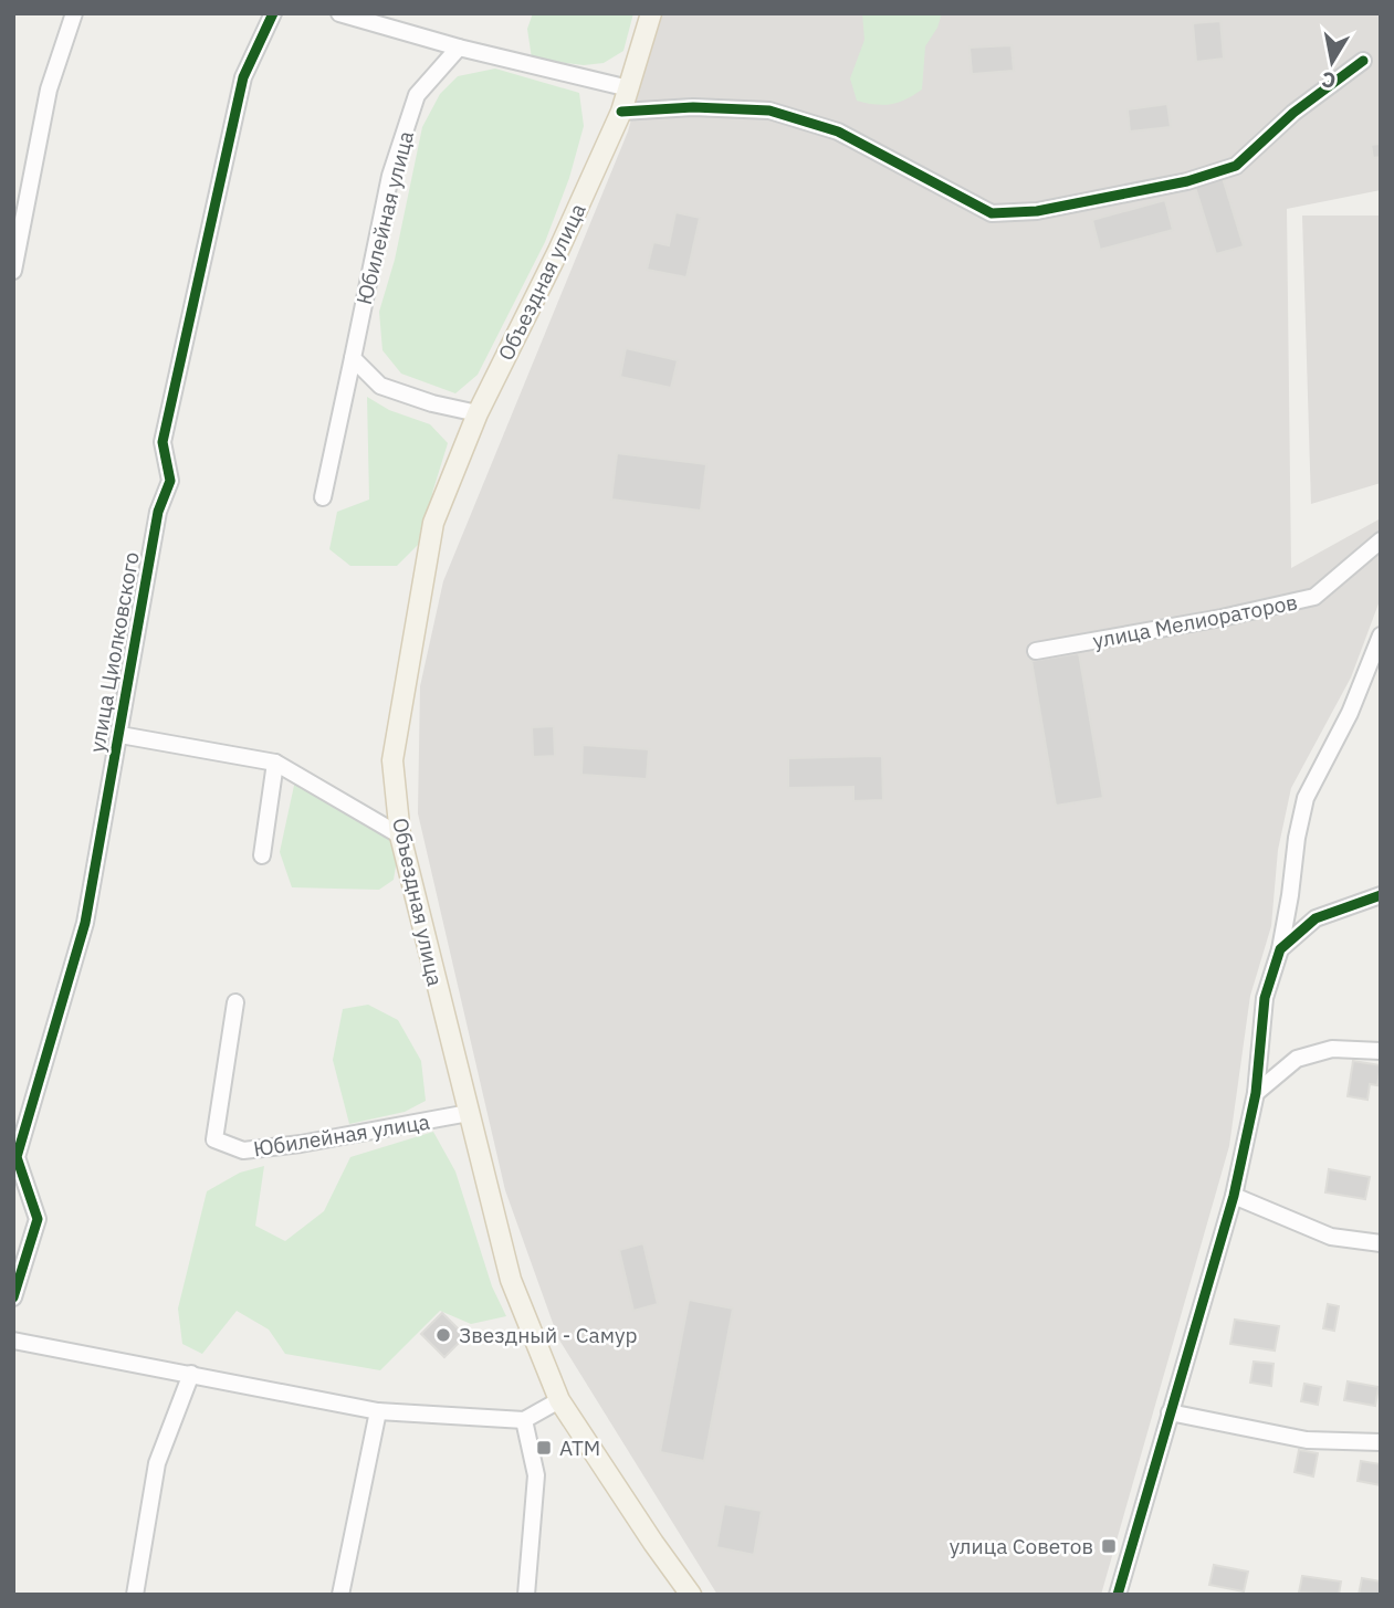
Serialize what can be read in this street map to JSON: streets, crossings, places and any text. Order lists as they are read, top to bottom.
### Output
{
  "streets": {
    "main road": ["Объездная улица"],
    "street": ["Юбилейная улица", "улица Мелиораторов", "улица Циолковского"]
  },
  "crossings": [
    ["Юбилейная улица", "Объездная улица"],
    ["Объездная улица", "улица Циолковского"]
  ],
  "places": {
    "other": ["Звездный - Самур"],
    "transit": ["АТМ", "улица Советов"]
  },
  "north": "bottom"
}
